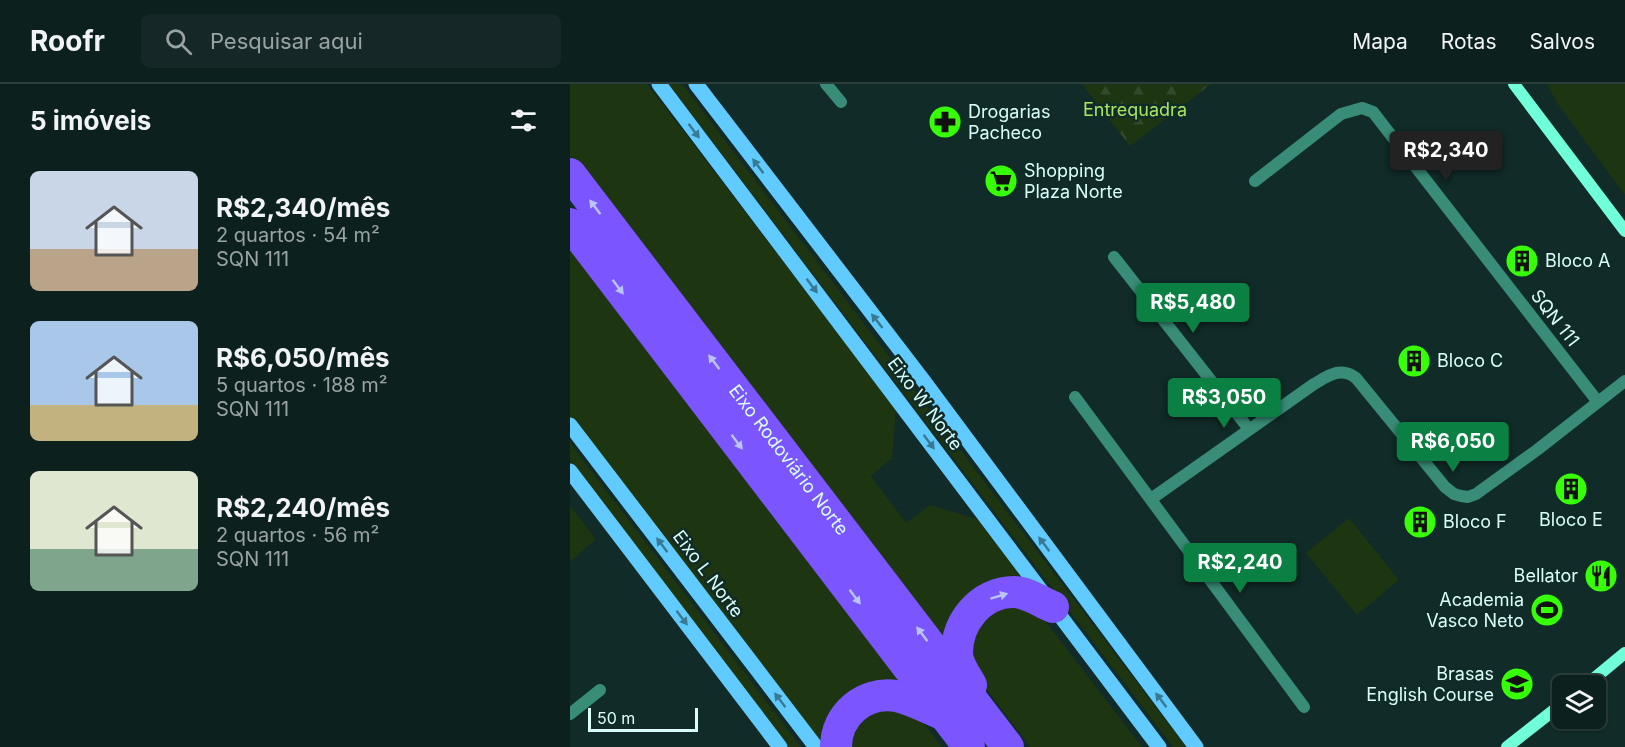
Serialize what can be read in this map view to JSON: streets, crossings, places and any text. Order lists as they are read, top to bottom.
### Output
{
  "streets": {
    "highway": ["Eixo Rodoviário Norte"],
    "main road": ["Eixo W Norte", "Eixo L Norte"],
    "street": ["SQN 111"]
  },
  "parks": ["Entrequadra"],
  "places": {
    "pharmacy": ["Drogarias Pacheco"],
    "supermarket": ["Shopping Plaza Norte"],
    "building": [
      "Bloco A",
      "Bloco C",
      "Bloco E",
      "Bloco F"
    ],
    "restaurant": ["Bellator"],
    "sports": ["Academia Vasco Neto"],
    "school or university": ["Brasas English Course"]
  },
  "scale_bar": "50 m",
  "page": {
    "header": "Roofr",
    "search": "Pesquisar aqui",
    "nav": ["Mapa", "Rotas", "Salvos"],
    "heading": "5 imóveis",
    "price": [
      "R$2,340",
      "R$5,480",
      "R$3,050",
      "R$6,050",
      "R$2,240"
    ],
    "list": [
      {
        "name": "R$2,340/mês",
        "note": "2 quartos · 54 m² · SQN 111"
      },
      {
        "name": "R$6,050/mês",
        "note": "5 quartos · 188 m² · SQN 111"
      },
      {
        "name": "R$2,240/mês",
        "note": "2 quartos · 56 m² · SQN 111"
      }
    ],
    "scale": "50 m"
  }
}
